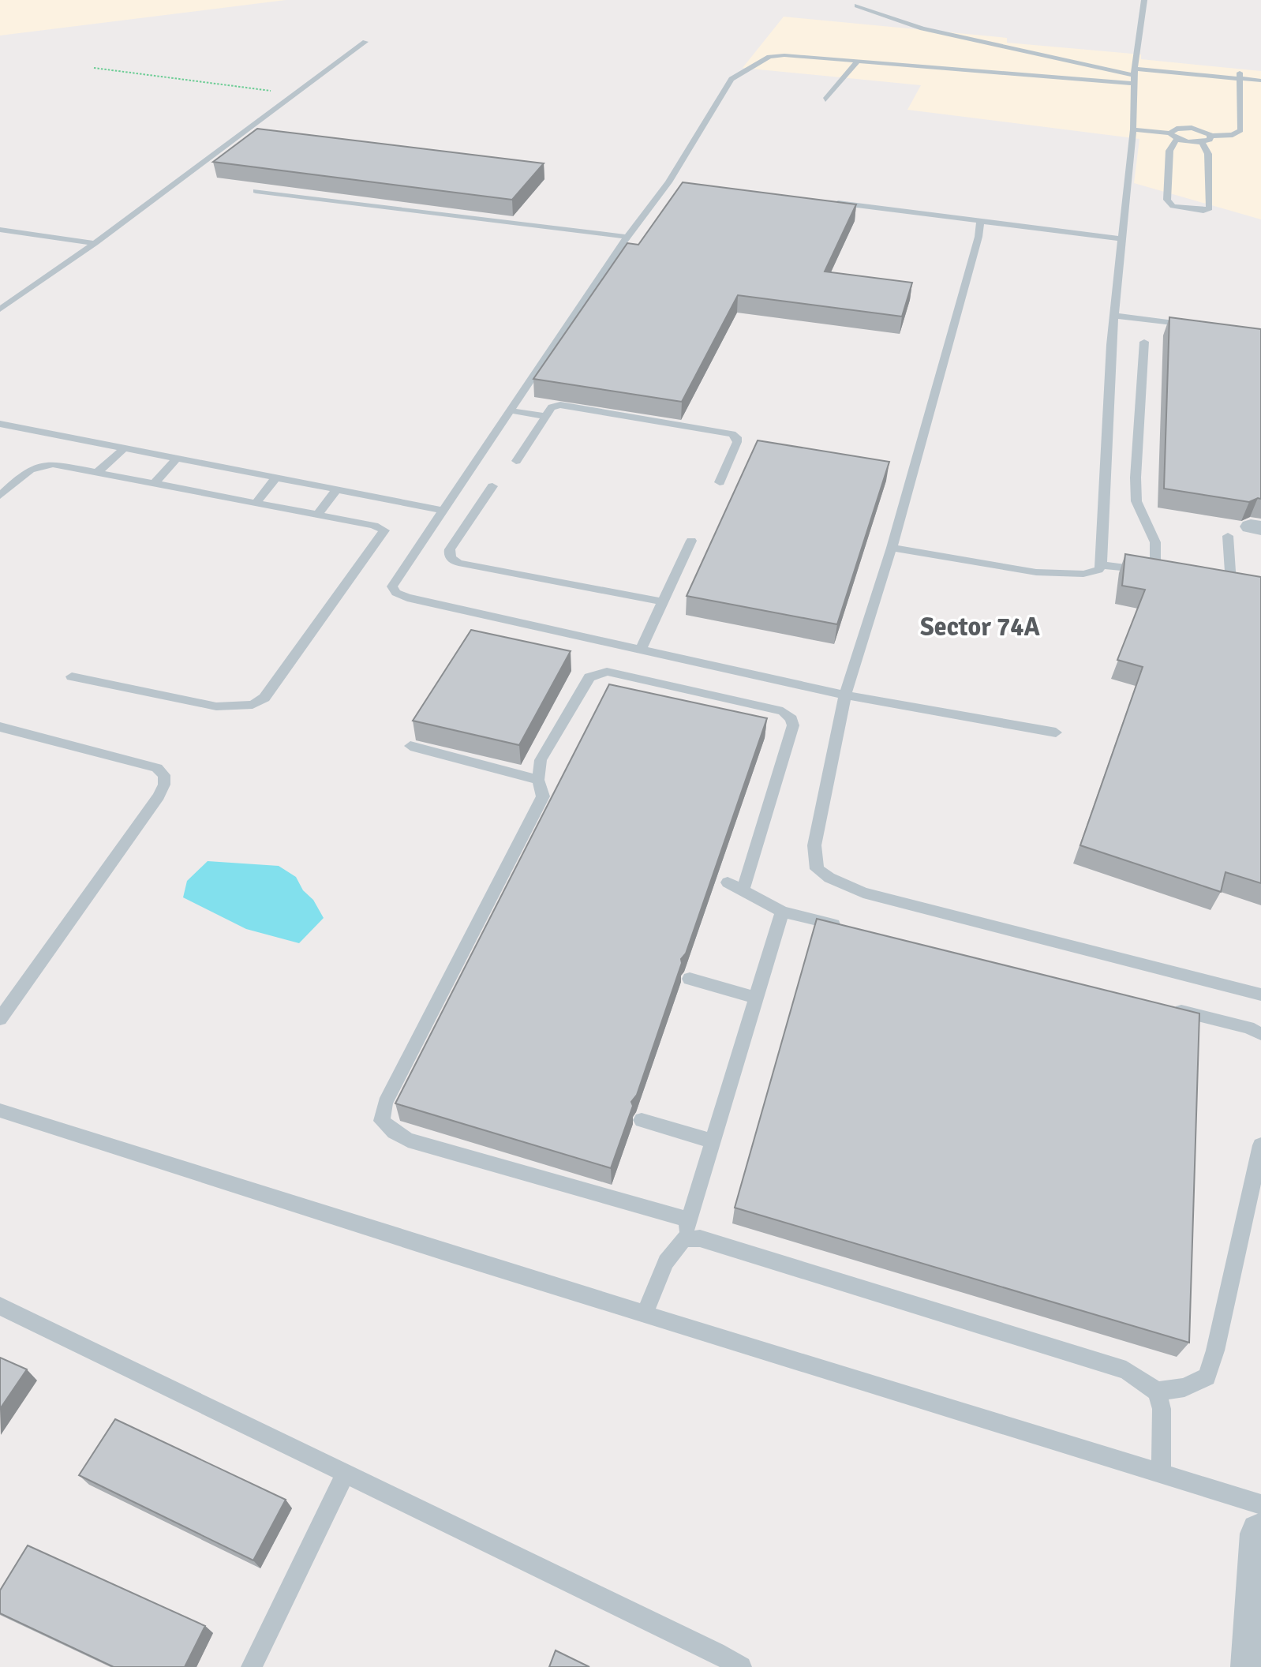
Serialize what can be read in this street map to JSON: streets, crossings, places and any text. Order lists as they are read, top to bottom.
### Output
{
  "districts": ["Sector 74A"]
}
